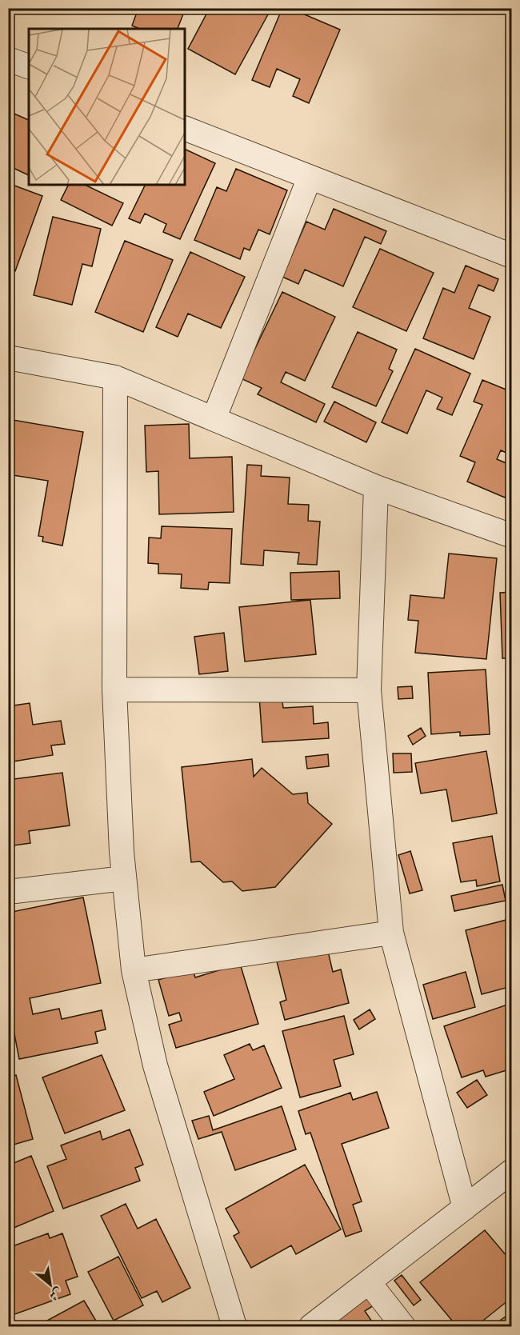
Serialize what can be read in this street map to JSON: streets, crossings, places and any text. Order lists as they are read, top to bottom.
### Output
{
  "north": "bottom right"
}
